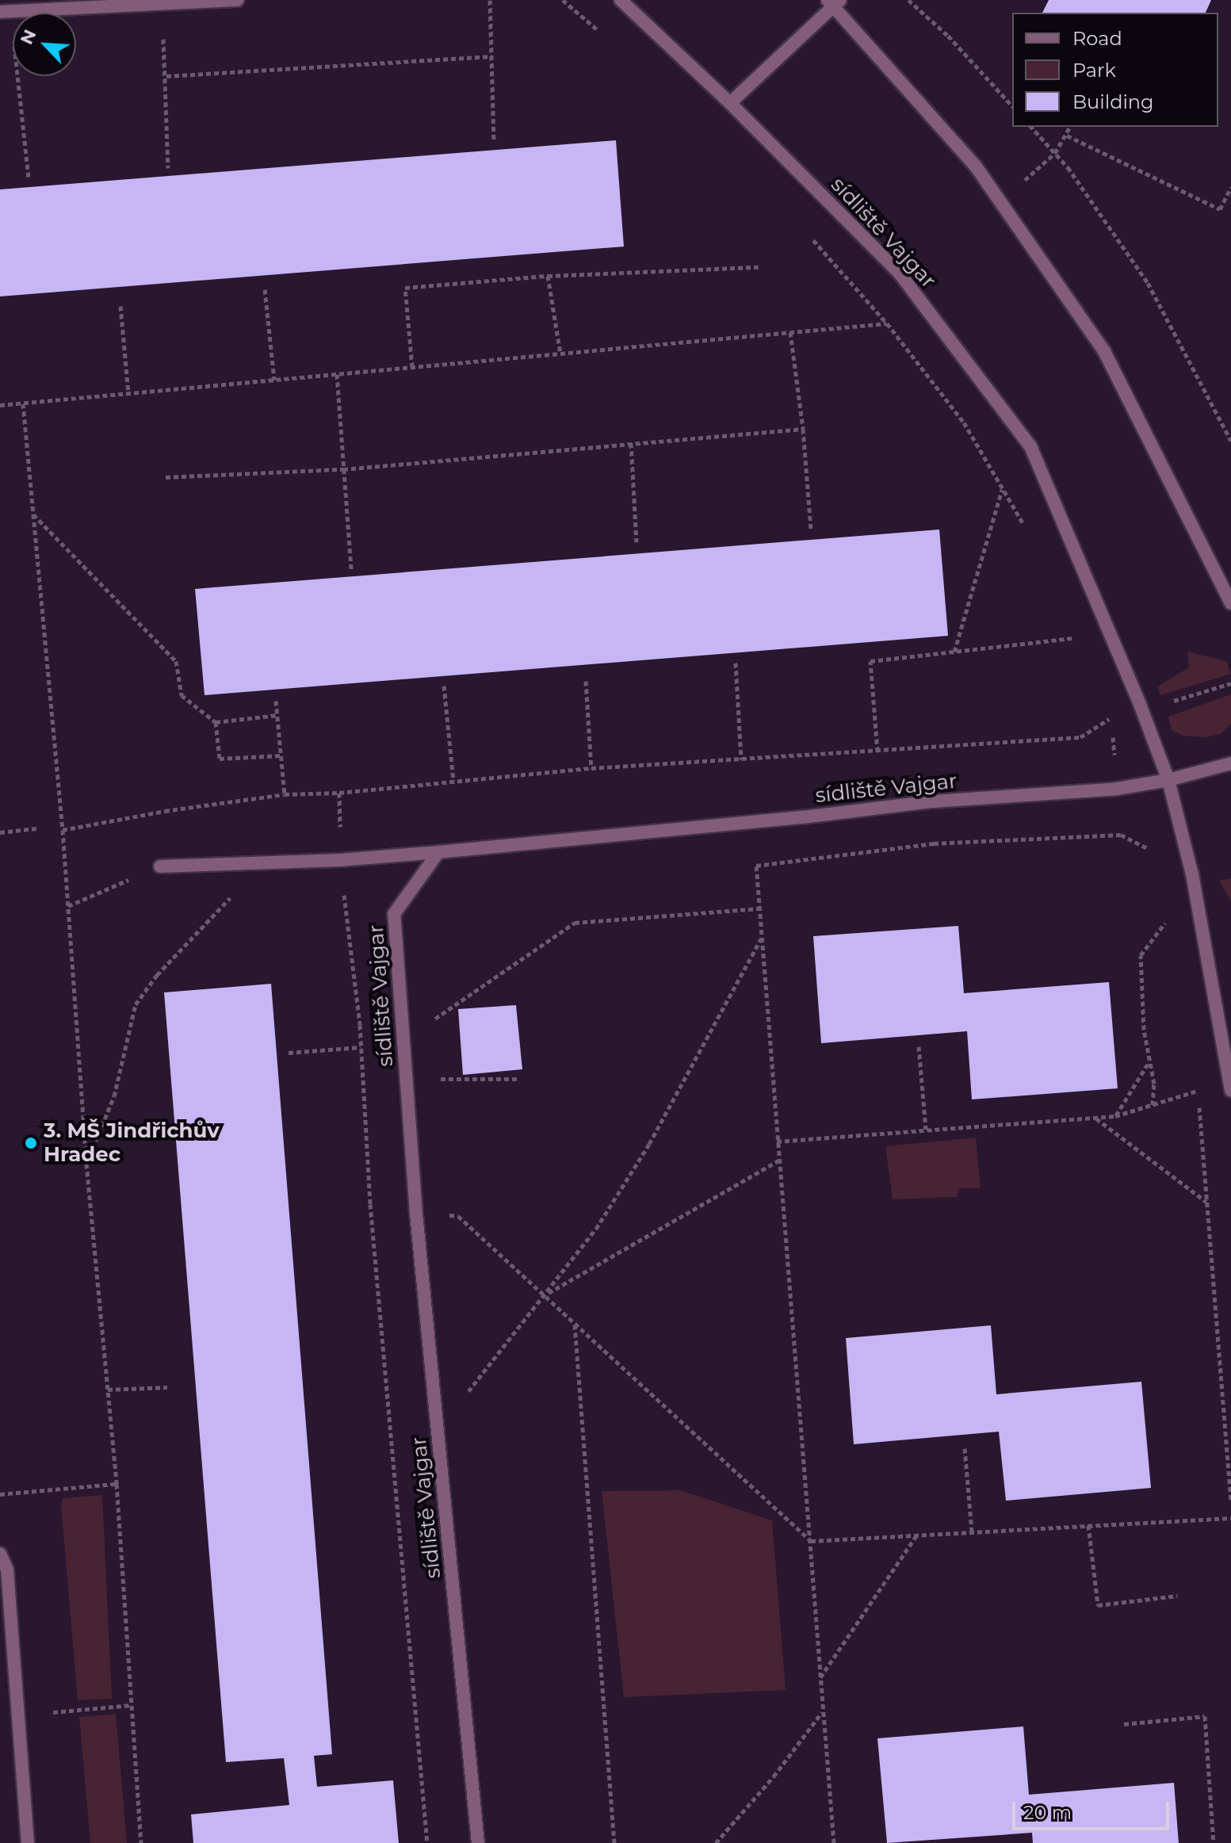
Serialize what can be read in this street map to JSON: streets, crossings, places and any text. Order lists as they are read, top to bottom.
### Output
{
  "streets": {
    "street": ["sídliště Vajgar"]
  },
  "places": ["3. MŠ Jindřichův Hradec"],
  "legend": ["Road", "Park", "Building"],
  "scale_bar": "20 m",
  "north": "top left"
}
